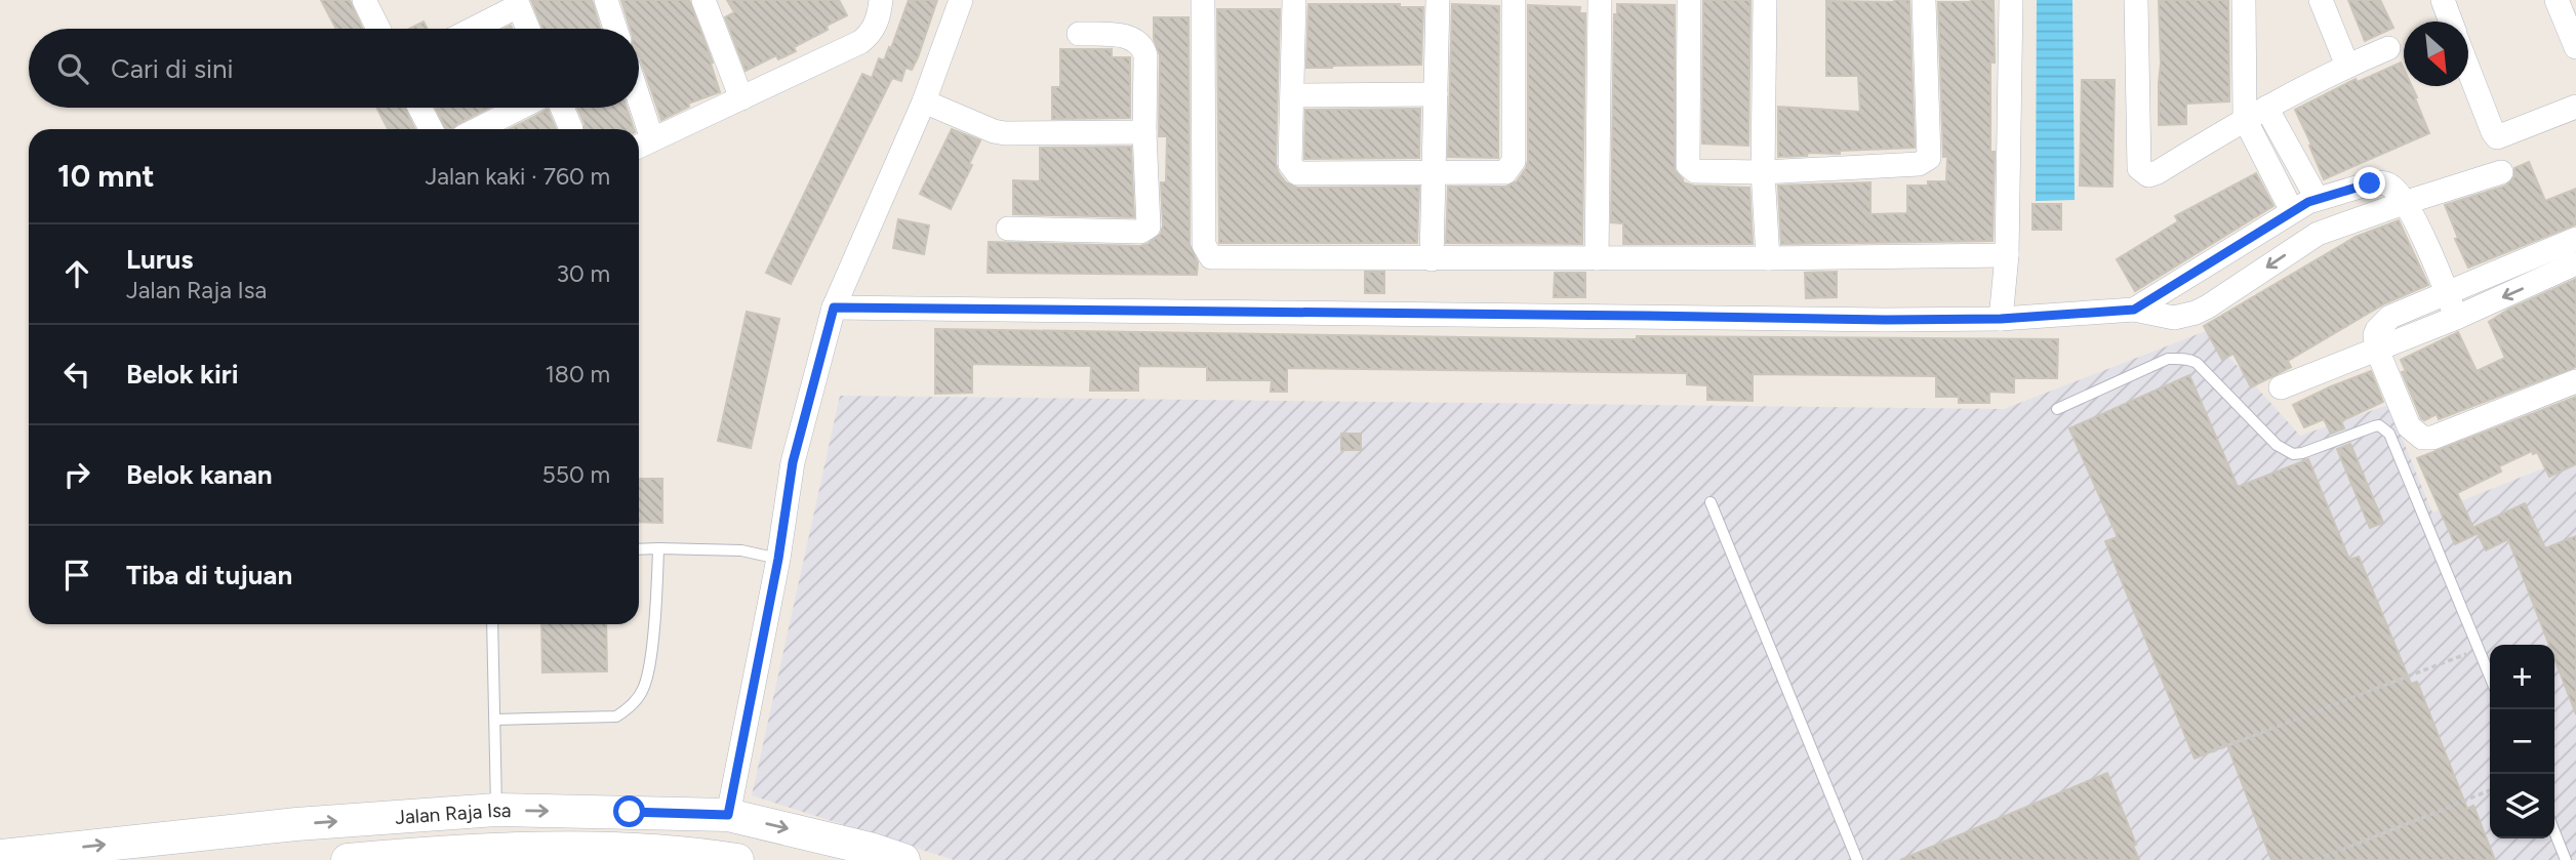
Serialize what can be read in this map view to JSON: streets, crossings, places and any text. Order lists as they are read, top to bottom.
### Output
{
  "streets": {
    "main road": ["Jalan Raja Isa"]
  },
  "north": "bottom right",
  "page": {
    "search": "Cari di sini",
    "heading": ["10 mnt", "Jalan kaki · 760 m"],
    "list": [
      ["Lurus", "Jalan Raja Isa", "30 m"],
      ["Belok kiri", "180 m"],
      ["Belok kanan", "550 m"],
      "Tiba di tujuan"
    ],
    "map_buttons": ["+", "−"]
  }
}
